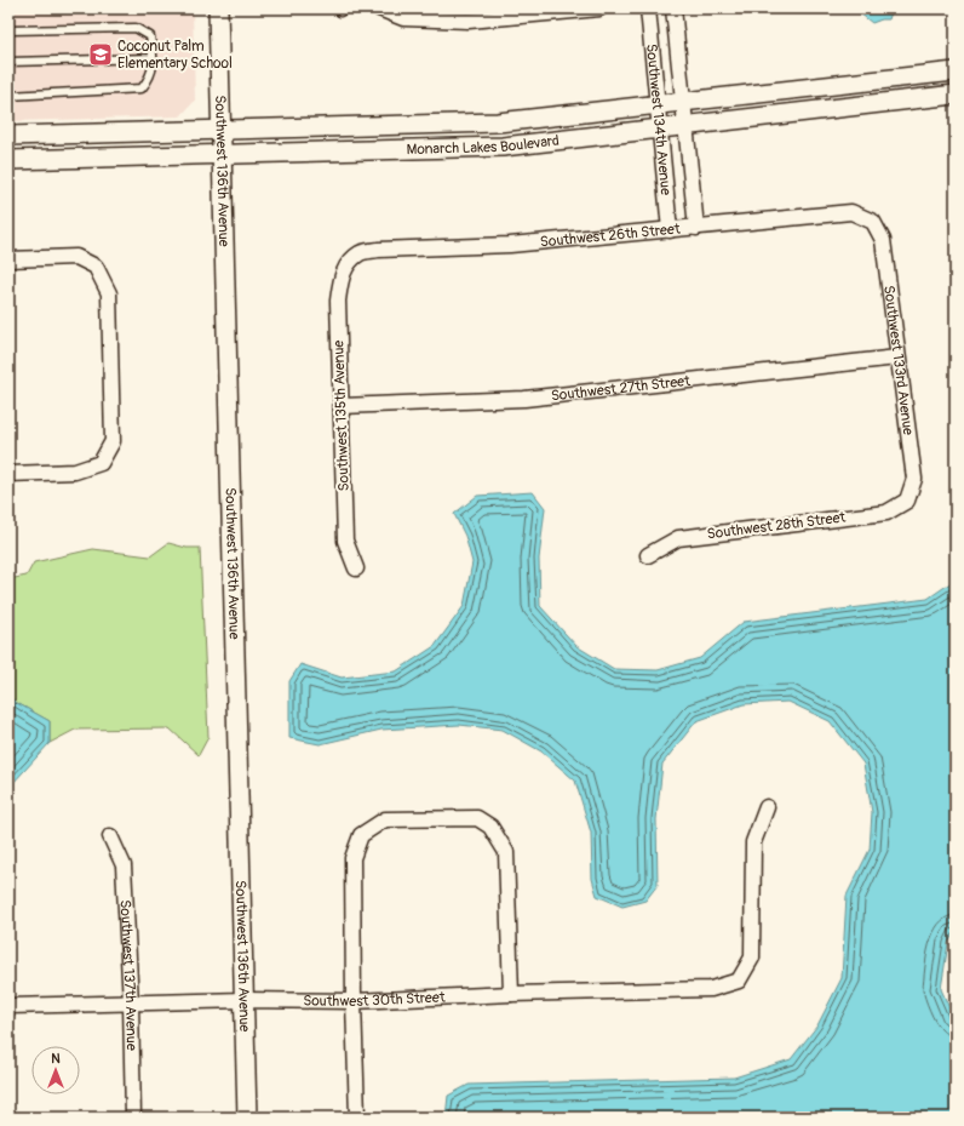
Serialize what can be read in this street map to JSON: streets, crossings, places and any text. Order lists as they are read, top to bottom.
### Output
{
  "streets": {
    "street": [
      "Southwest 134th Avenue",
      "Monarch Lakes Boulevard",
      "Southwest 136th Avenue",
      "Southwest 26th Street",
      "Southwest 133rd Avenue",
      "Southwest 27th Street",
      "Southwest 135th Avenue",
      "Southwest 28th Street",
      "Southwest 137th Avenue",
      "Southwest 30th Street"
    ]
  },
  "crossings": [
    ["Southwest 134th Avenue", "Monarch Lakes Boulevard"],
    ["Southwest 134th Avenue", "Southwest 26th Street"],
    ["Monarch Lakes Boulevard", "Southwest 136th Avenue"],
    ["Southwest 136th Avenue", "Southwest 30th Street"],
    ["Southwest 26th Street", "Southwest 133rd Avenue"],
    ["Southwest 26th Street", "Southwest 135th Avenue"],
    ["Southwest 133rd Avenue", "Southwest 27th Street"],
    ["Southwest 133rd Avenue", "Southwest 28th Street"],
    ["Southwest 27th Street", "Southwest 135th Avenue"],
    ["Southwest 137th Avenue", "Southwest 30th Street"]
  ],
  "places": {
    "school or university": ["Coconut Palm Elementary School"]
  },
  "north": "top"
}
